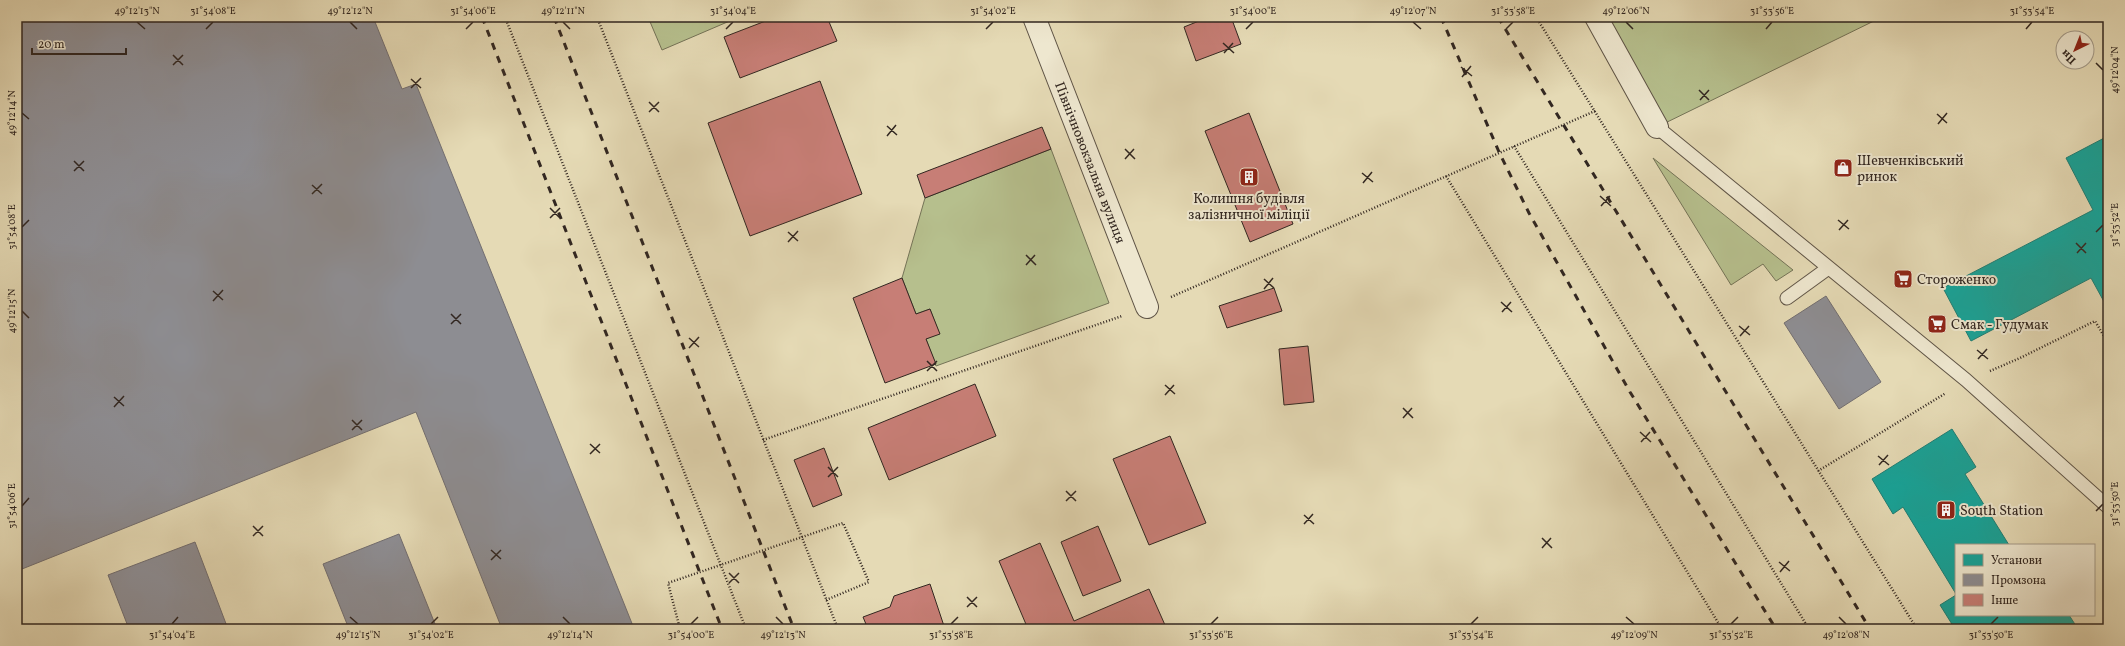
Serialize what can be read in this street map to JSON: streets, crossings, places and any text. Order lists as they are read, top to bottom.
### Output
{
  "streets": {
    "street": ["Північновокзальна вулиця"]
  },
  "places": {
    "shop": ["Шевченківський ринок"],
    "building": ["Колишня будівля залізничної міліції", "South Station"],
    "supermarket": ["Стороженко", "Смак - Гудумак"]
  },
  "legend": ["Установи", "Промзона", "Інше"],
  "scale_bar": "20 m",
  "north": "bottom left",
  "coordinates": [
    "49°12'13\"N",
    "31°54'08\"E",
    "49°12'12\"N",
    "31°54'06\"E",
    "49°12'11\"N",
    "31°54'04\"E",
    "31°54'02\"E",
    "31°54'00\"E",
    "49°12'07\"N",
    "31°53'58\"E",
    "49°12'06\"N",
    "31°53'56\"E",
    "31°53'54\"E",
    "49°12'04\"N",
    "49°12'14\"N",
    "31°53'52\"E",
    "49°12'15\"N",
    "31°53'50\"E",
    "49°12'09\"N",
    "49°12'08\"N"
  ]
}
